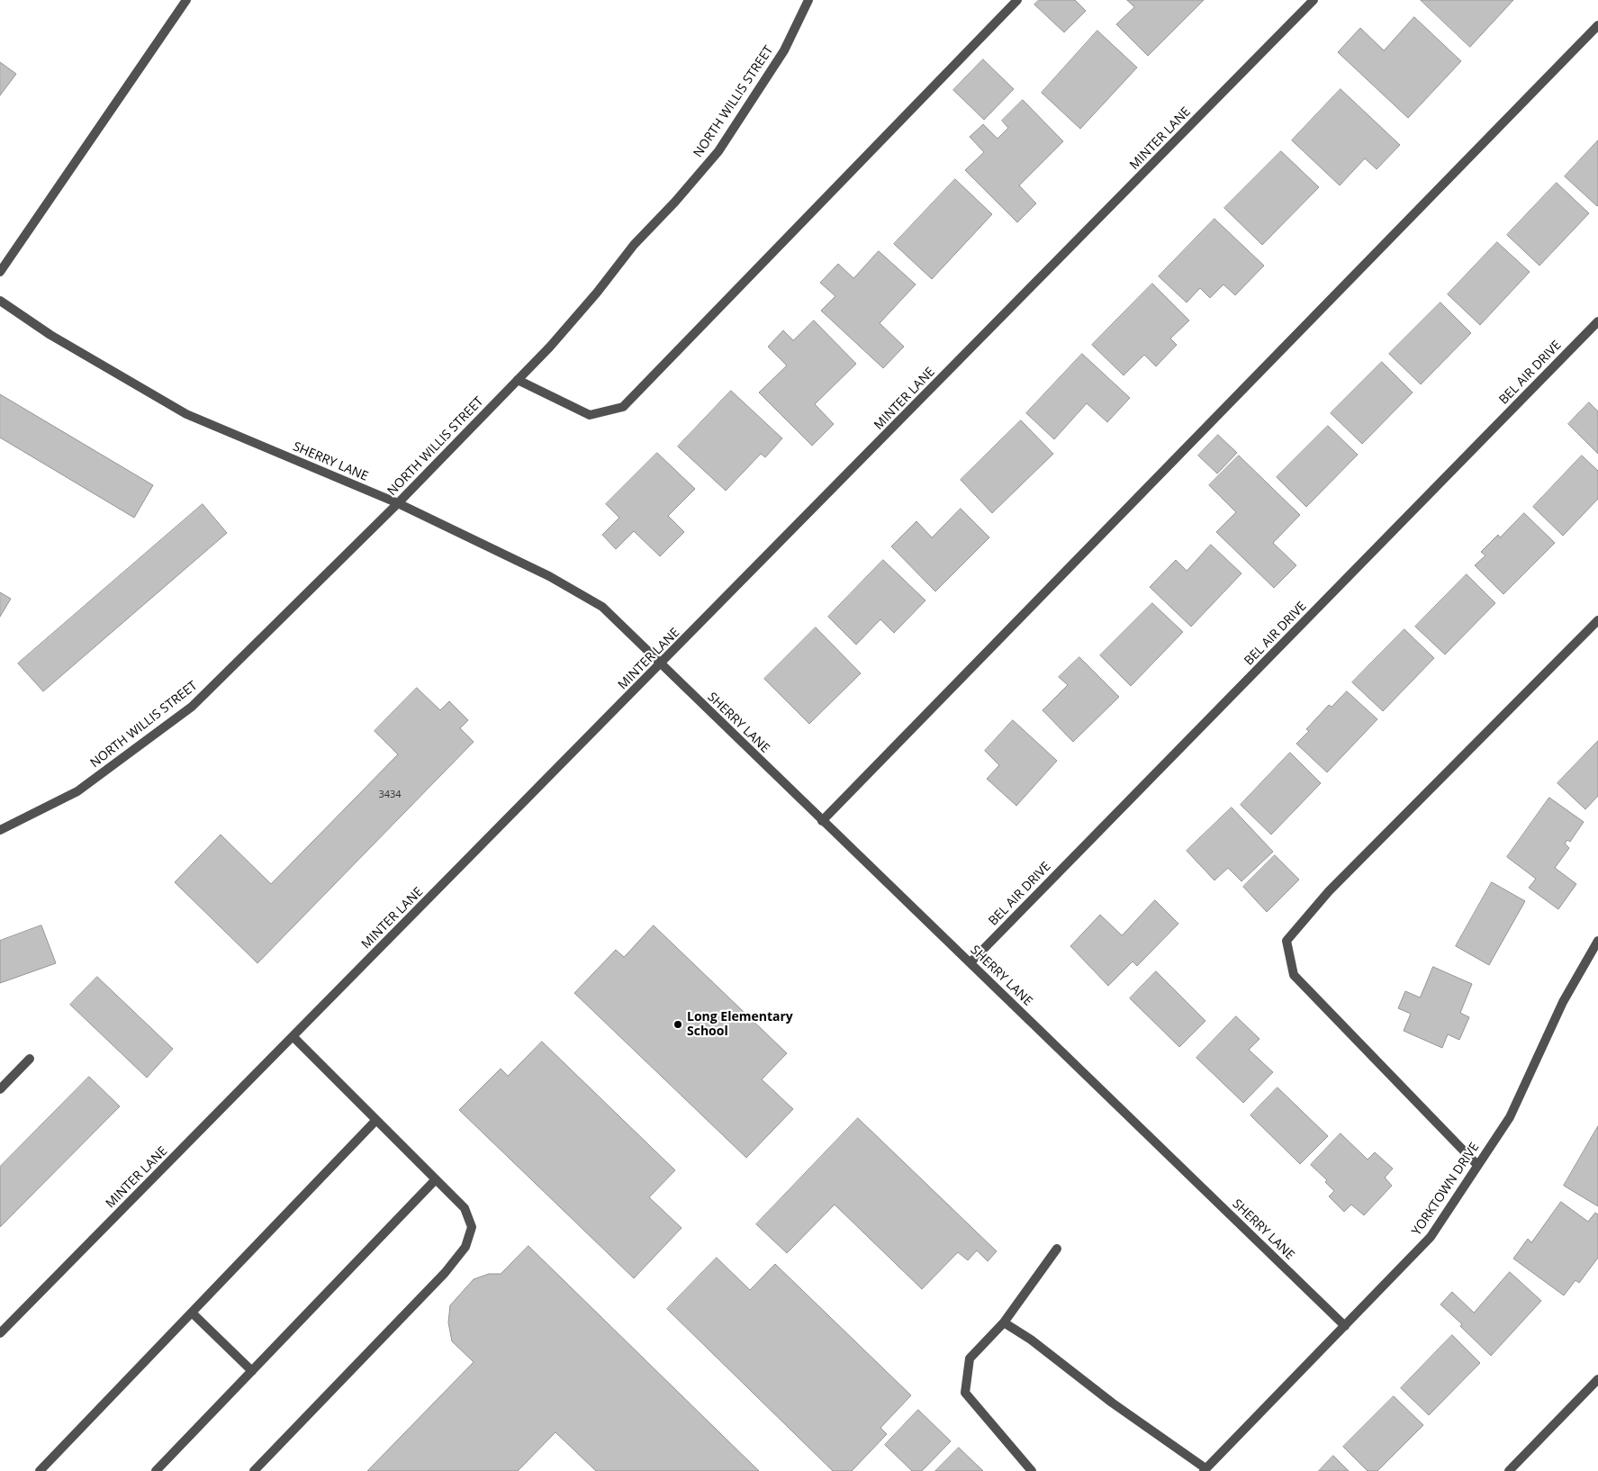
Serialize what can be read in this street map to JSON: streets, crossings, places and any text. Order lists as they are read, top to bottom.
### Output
{
  "streets": {
    "street": [
      "NORTH WILLIS STREET",
      "MINTER LANE",
      "BEL AIR DRIVE",
      "SHERRY LANE",
      "YORKTOWN DRIVE"
    ]
  },
  "crossings": [
    ["NORTH WILLIS STREET", "SHERRY LANE"],
    ["MINTER LANE", "SHERRY LANE"],
    ["BEL AIR DRIVE", "SHERRY LANE"],
    ["SHERRY LANE", "YORKTOWN DRIVE"]
  ],
  "places": ["Long Elementary School"],
  "house_numbers": ["3434"]
}
